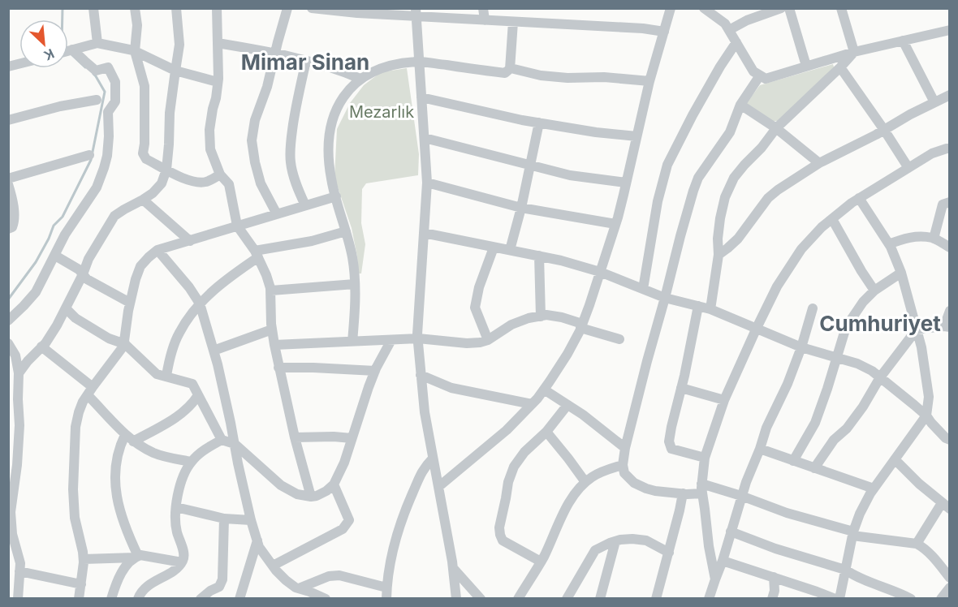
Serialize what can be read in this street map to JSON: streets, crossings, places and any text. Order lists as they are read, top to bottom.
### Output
{
  "districts": ["Mimar Sinan", "Cumhuriyet"],
  "parks": ["Mezarlık"],
  "north": "bottom right"
}
